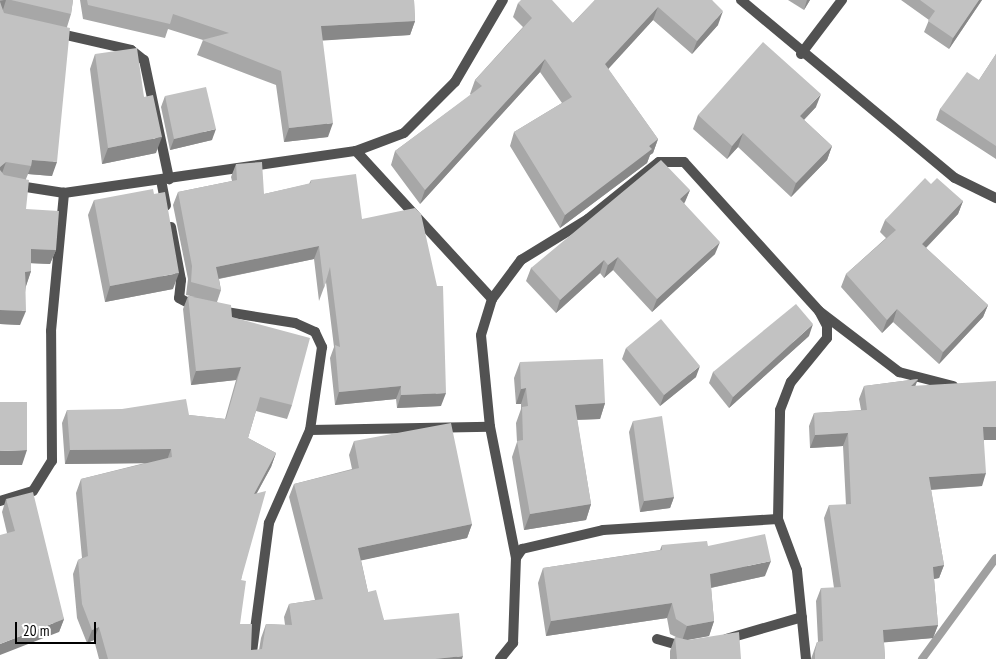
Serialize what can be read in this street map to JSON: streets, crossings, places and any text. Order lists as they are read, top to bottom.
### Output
{
  "scale_bar": "20 m"
}
